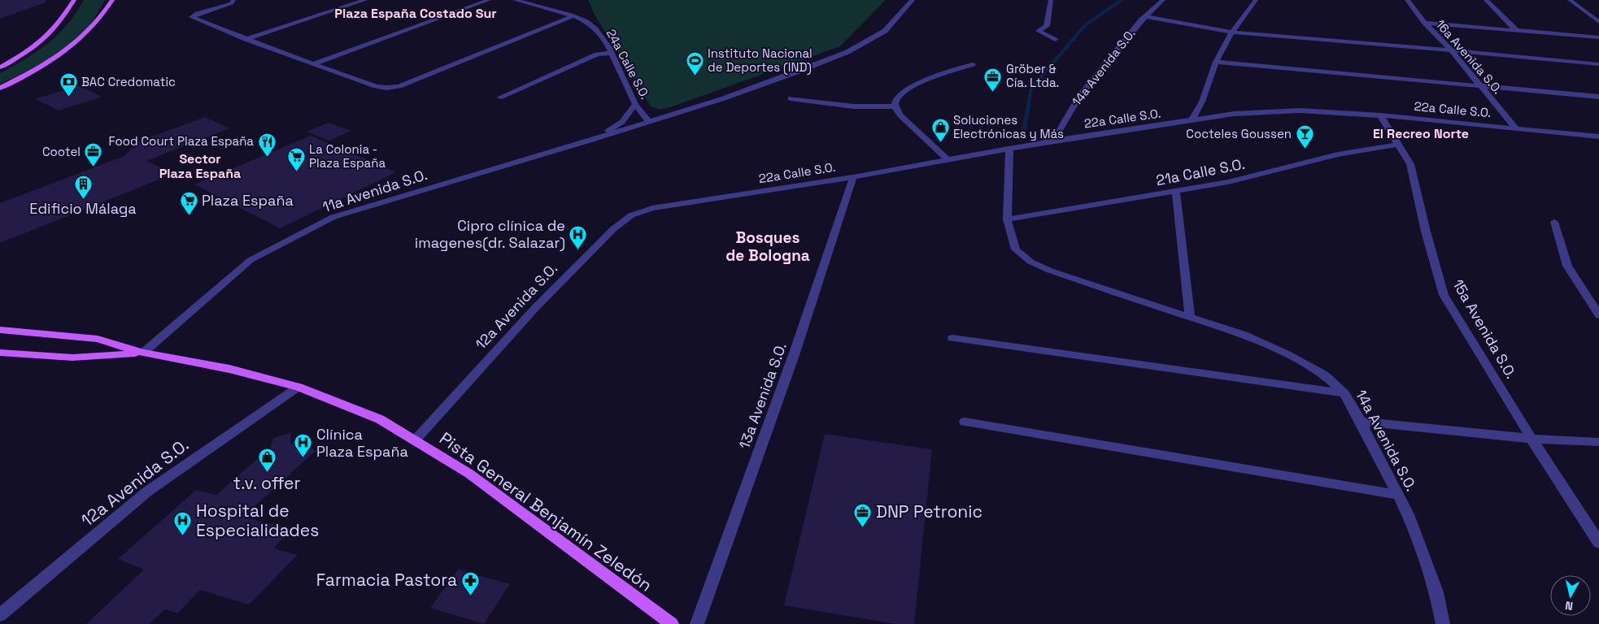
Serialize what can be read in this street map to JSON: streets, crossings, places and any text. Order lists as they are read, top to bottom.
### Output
{
  "streets": {
    "main road": ["Pista General Benjamín Zeledón"],
    "street": [
      "16a Avenida S.O.",
      "24a Calle S.O.",
      "14a Avenida S.O.",
      "22a Calle S.O.",
      "21a Calle S.O.",
      "11a Avenida S.O.",
      "12a Avenida S.O.",
      "15a Avenida S.O.",
      "13a Avenida S.O."
    ]
  },
  "crossings": [
    ["16a Avenida S.O.", "22a Calle S.O."],
    ["24a Calle S.O.", "11a Avenida S.O."],
    ["14a Avenida S.O.", "22a Calle S.O."],
    ["14a Avenida S.O.", "21a Calle S.O."],
    ["22a Calle S.O.", "12a Avenida S.O."],
    ["22a Calle S.O.", "15a Avenida S.O."],
    ["22a Calle S.O.", "13a Avenida S.O."],
    ["21a Calle S.O.", "15a Avenida S.O."],
    ["11a Avenida S.O.", "Pista General Benjamín Zeledón"],
    ["12a Avenida S.O.", "Pista General Benjamín Zeledón"]
  ],
  "districts": [
    "Plaza España Costado Sur",
    "El Recreo Norte",
    "Sector Plaza España",
    "Bosques de Bologna"
  ],
  "places": {
    "sports": ["Instituto Nacional de Deportes (IND)"],
    "office": ["Gröber & Cía. Ltda.", "Cootel", "DNP Petronic"],
    "bank": ["BAC Credomatic"],
    "shop": ["Soluciones Electrónicas y Más", "t.v. offer"],
    "bar": ["Cocteles Goussen"],
    "restaurant": ["Food Court Plaza España"],
    "supermarket": ["La Colonia - Plaza España", "Plaza España"],
    "building": ["Edificio Málaga"],
    "hospital": ["Cipro clínica de imagenes(dr. Salazar)", "Clínica Plaza España", "Hospital de Especialidades"],
    "pharmacy": ["Farmacia Pastora"]
  },
  "north": "bottom"
}
